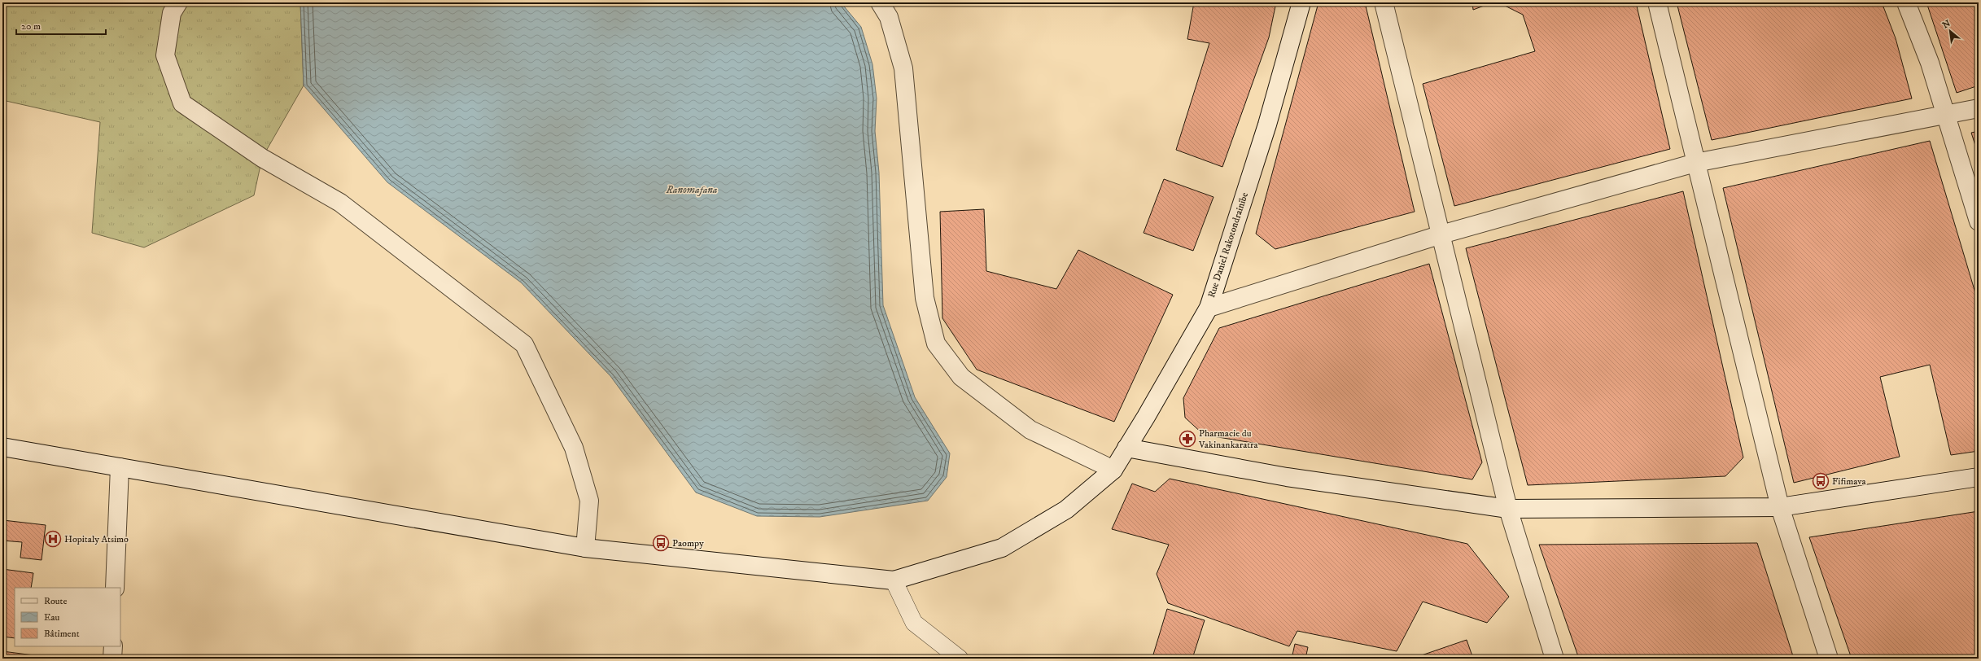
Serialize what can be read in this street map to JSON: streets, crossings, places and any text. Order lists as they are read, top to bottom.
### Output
{
  "streets": {
    "street": ["Rue Daniel Rakotondrainibe"]
  },
  "water": ["Ranomafana"],
  "places": {
    "pharmacy": ["Pharmacie du Vakinankaratra"],
    "bus stop": ["Fifimava", "Paompy"],
    "hospital": ["Hopitaly Atsimo"]
  },
  "legend": ["Route", "Eau", "Bâtiment"],
  "scale_bar": "20 m",
  "north": "top left"
}
